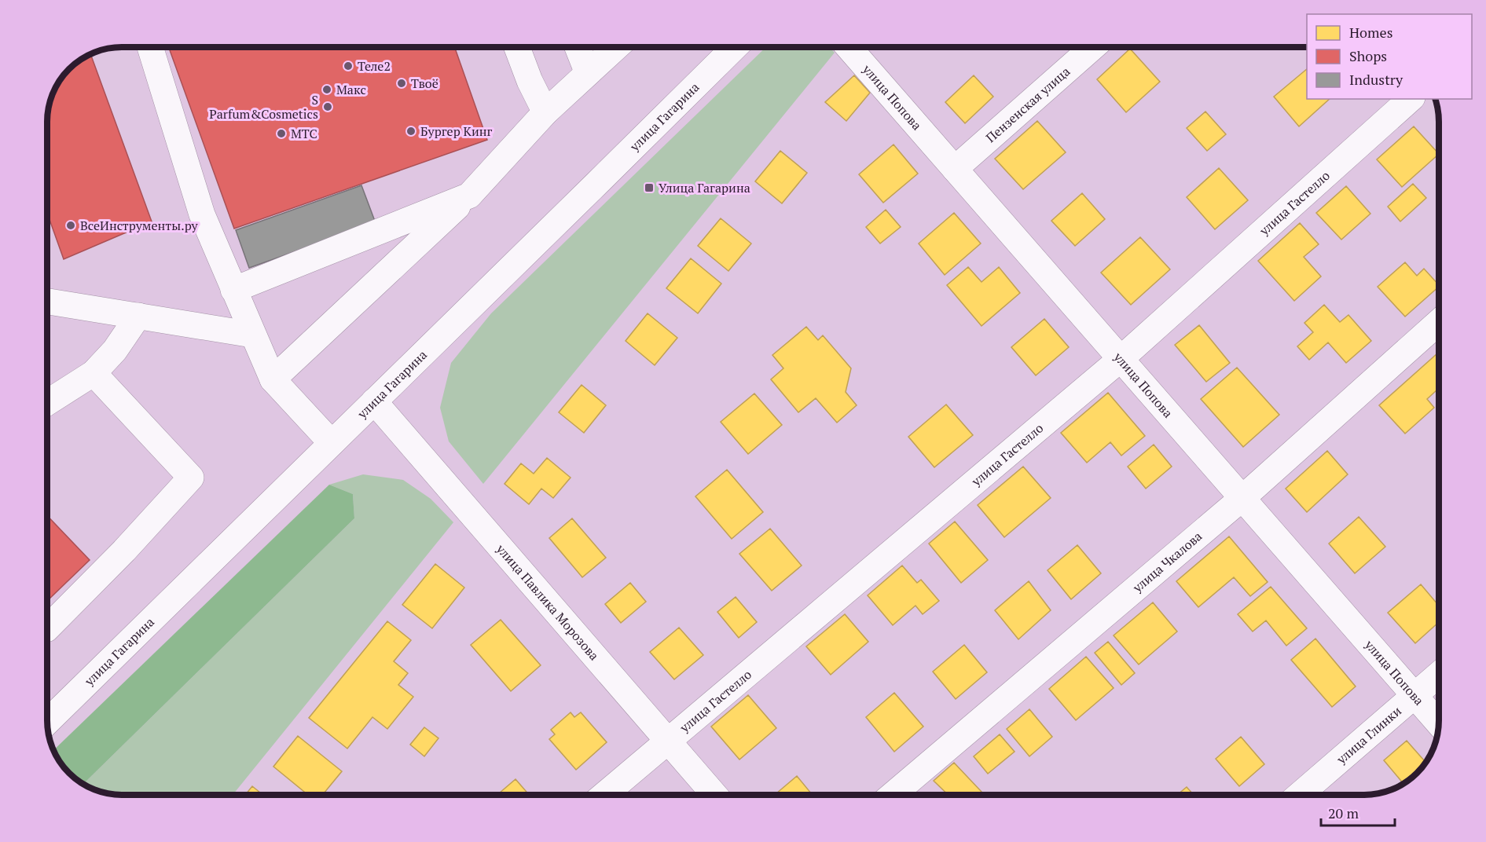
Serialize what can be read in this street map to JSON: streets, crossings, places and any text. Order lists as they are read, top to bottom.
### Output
{
  "streets": {
    "street": [
      "улица Попова",
      "Пензенская улица",
      "улица Гагарина",
      "улица Гастелло",
      "улица Чкалова",
      "улица Павлика Морозова",
      "улица Глинки"
    ]
  },
  "crossings": [
    ["улица Попова", "Пензенская улица"],
    ["улица Попова", "улица Гастелло"],
    ["улица Попова", "улица Чкалова"],
    ["улица Попова", "улица Глинки"],
    ["улица Гагарина", "улица Павлика Морозова"],
    ["улица Гастелло", "улица Павлика Морозова"]
  ],
  "places": {
    "other": [
      "Теле2",
      "Твоё",
      "Макс",
      "S Parfum&Cosmetics",
      "Бургер Кинг",
      "МТС",
      "ВсеИнструменты.ру"
    ],
    "transit": ["Улица Гагарина"]
  },
  "legend": ["Homes", "Shops", "Industry"],
  "scale_bar": "20 m"
}
